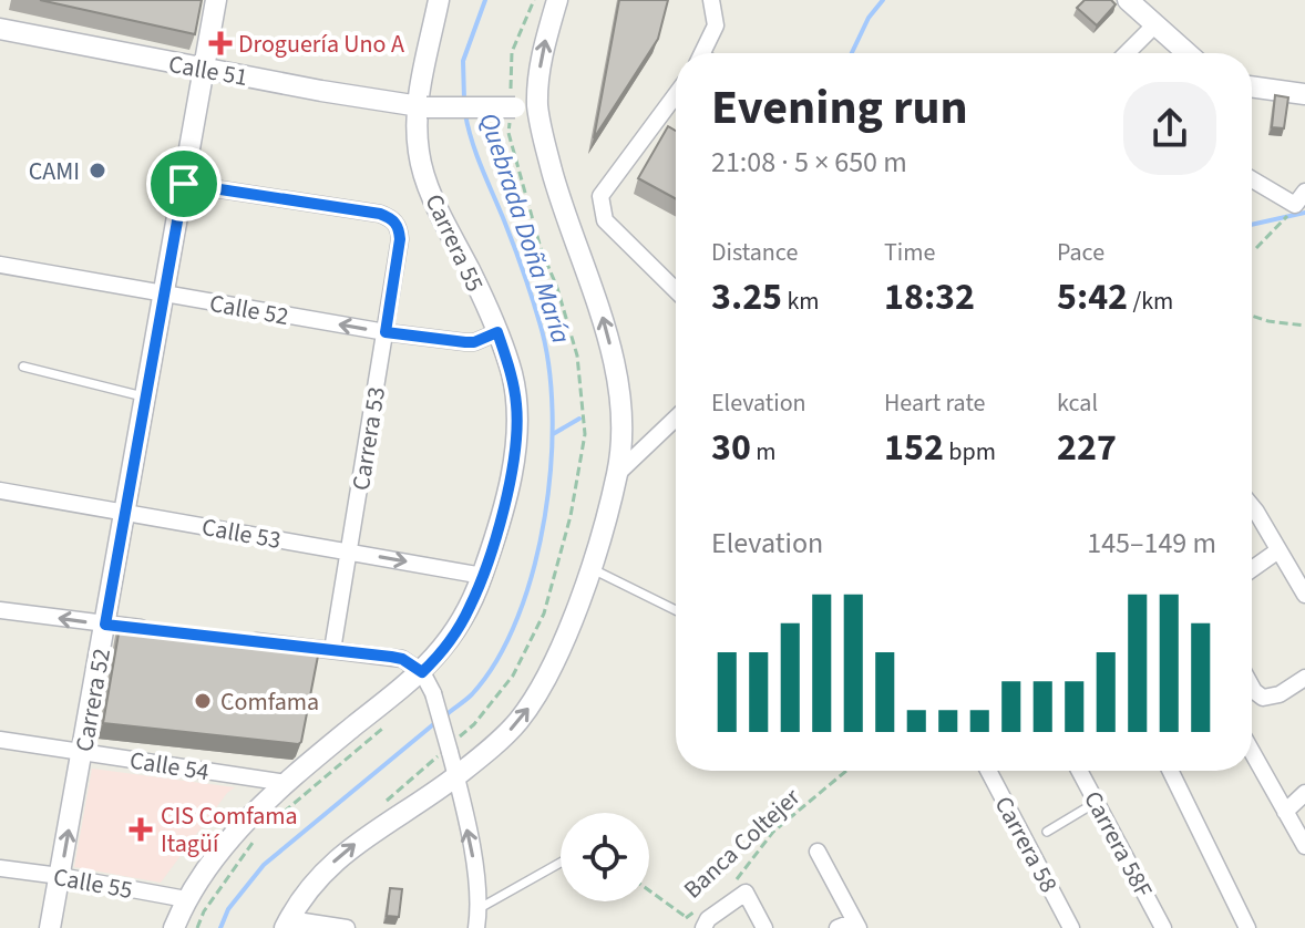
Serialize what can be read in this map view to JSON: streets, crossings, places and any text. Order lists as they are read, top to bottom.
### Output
{
  "streets": {
    "street": [
      "Calle 51",
      "Carrera 55",
      "Calle 52",
      "Carrera 53",
      "Calle 53",
      "Carrera 52",
      "Calle 54",
      "Carrera 58",
      "Carrera 58F",
      "Calle 55"
    ],
    "path": ["Banca Coltejer"]
  },
  "crossings": [
    ["Calle 51", "Carrera 55"],
    ["Calle 51", "Carrera 52"],
    ["Carrera 55", "Calle 52"],
    ["Carrera 55", "Calle 53"],
    ["Carrera 55", "Calle 54"],
    ["Carrera 55", "Calle 55"],
    ["Calle 52", "Carrera 53"],
    ["Calle 52", "Carrera 52"],
    ["Carrera 53", "Calle 53"],
    ["Carrera 53", "Carrera 52"],
    ["Calle 53", "Carrera 52"],
    ["Carrera 52", "Calle 54"],
    ["Carrera 52", "Calle 55"]
  ],
  "one_way": ["Calle 52"],
  "water": ["Quebrada Doña María"],
  "places": {
    "health": ["Droguería Uno A", "CIS Comfama Itagüí"],
    "other": ["CAMI", "Comfama"]
  },
  "page": {
    "heading": ["Evening run", "21:08 · 5 × 650 m"],
    "stats": [
      ["Distance", "3.25 km"],
      ["Time", "18:32"],
      ["Pace", "5:42 /km"],
      ["Elevation", "30 m"],
      ["Heart rate", "152 bpm"],
      ["kcal", "227"]
    ],
    "chart": ["Elevation", "145–149 m"]
  }
}
